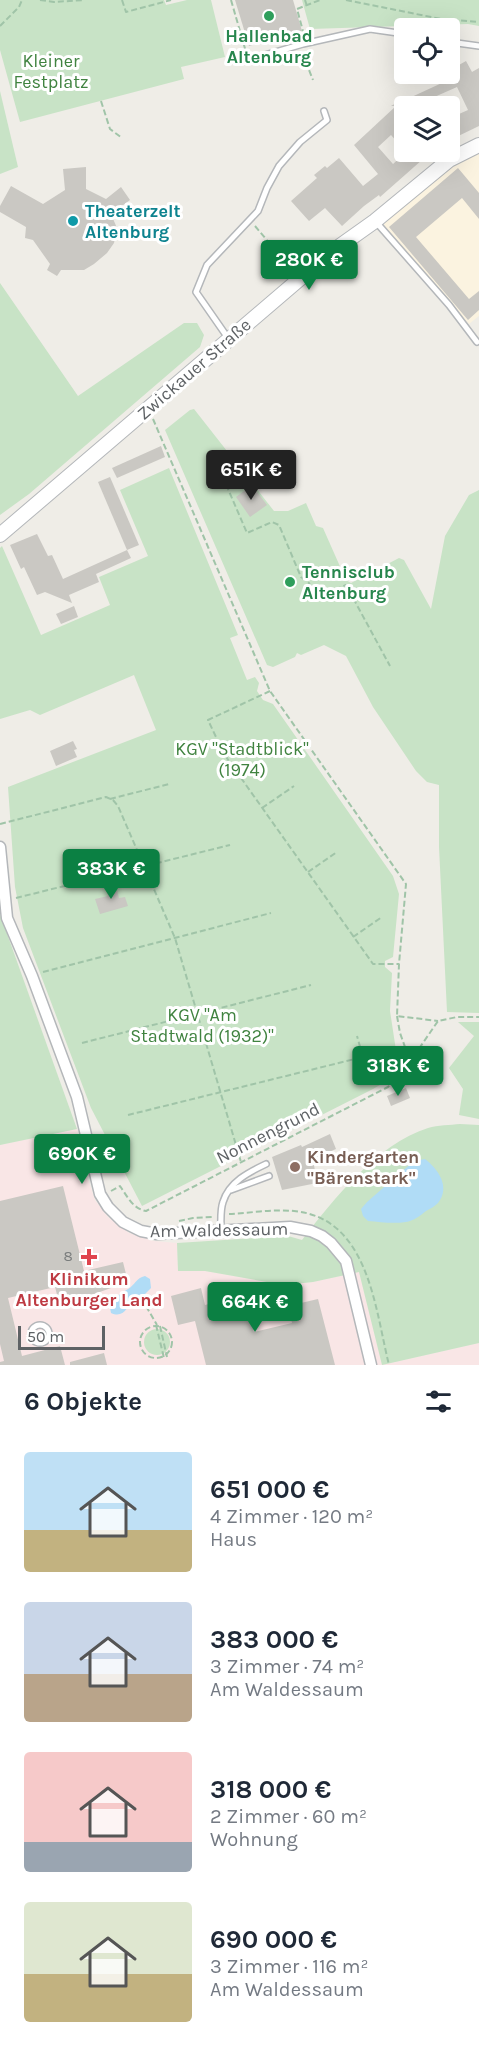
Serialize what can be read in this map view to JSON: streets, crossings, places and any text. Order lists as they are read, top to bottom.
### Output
{
  "streets": {
    "street": ["Zwickauer Straße", "Am Waldessaum"],
    "path": ["Nonnengrund"]
  },
  "parks": ["Kleiner Festplatz", "KGV \"Stadtblick\" (1974)", "KGV \"Am Stadtwald (1932)\""],
  "places": {
    "other": [
      "Hallenbad Altenburg",
      "Theaterzelt Altenburg",
      "Tennisclub Altenburg",
      "Kindergarten \"Bärenstark\""
    ],
    "health": ["Klinikum Altenburger Land"]
  },
  "house_numbers": ["8"],
  "scale_bar": "50 m",
  "page": {
    "price": [
      "280K €",
      "651K €",
      "383K €",
      "318K €",
      "690K €",
      "664K €"
    ],
    "scale": "50 m",
    "heading": "6 Objekte",
    "list": [
      {
        "name": "651 000 €",
        "note": "4 Zimmer · 120 m² · Haus"
      },
      {
        "name": "383 000 €",
        "note": "3 Zimmer · 74 m² · Am Waldessaum"
      },
      {
        "name": "318 000 €",
        "note": "2 Zimmer · 60 m² · Wohnung"
      },
      {
        "name": "690 000 €",
        "note": "3 Zimmer · 116 m² · Am Waldessaum"
      }
    ]
  }
}
